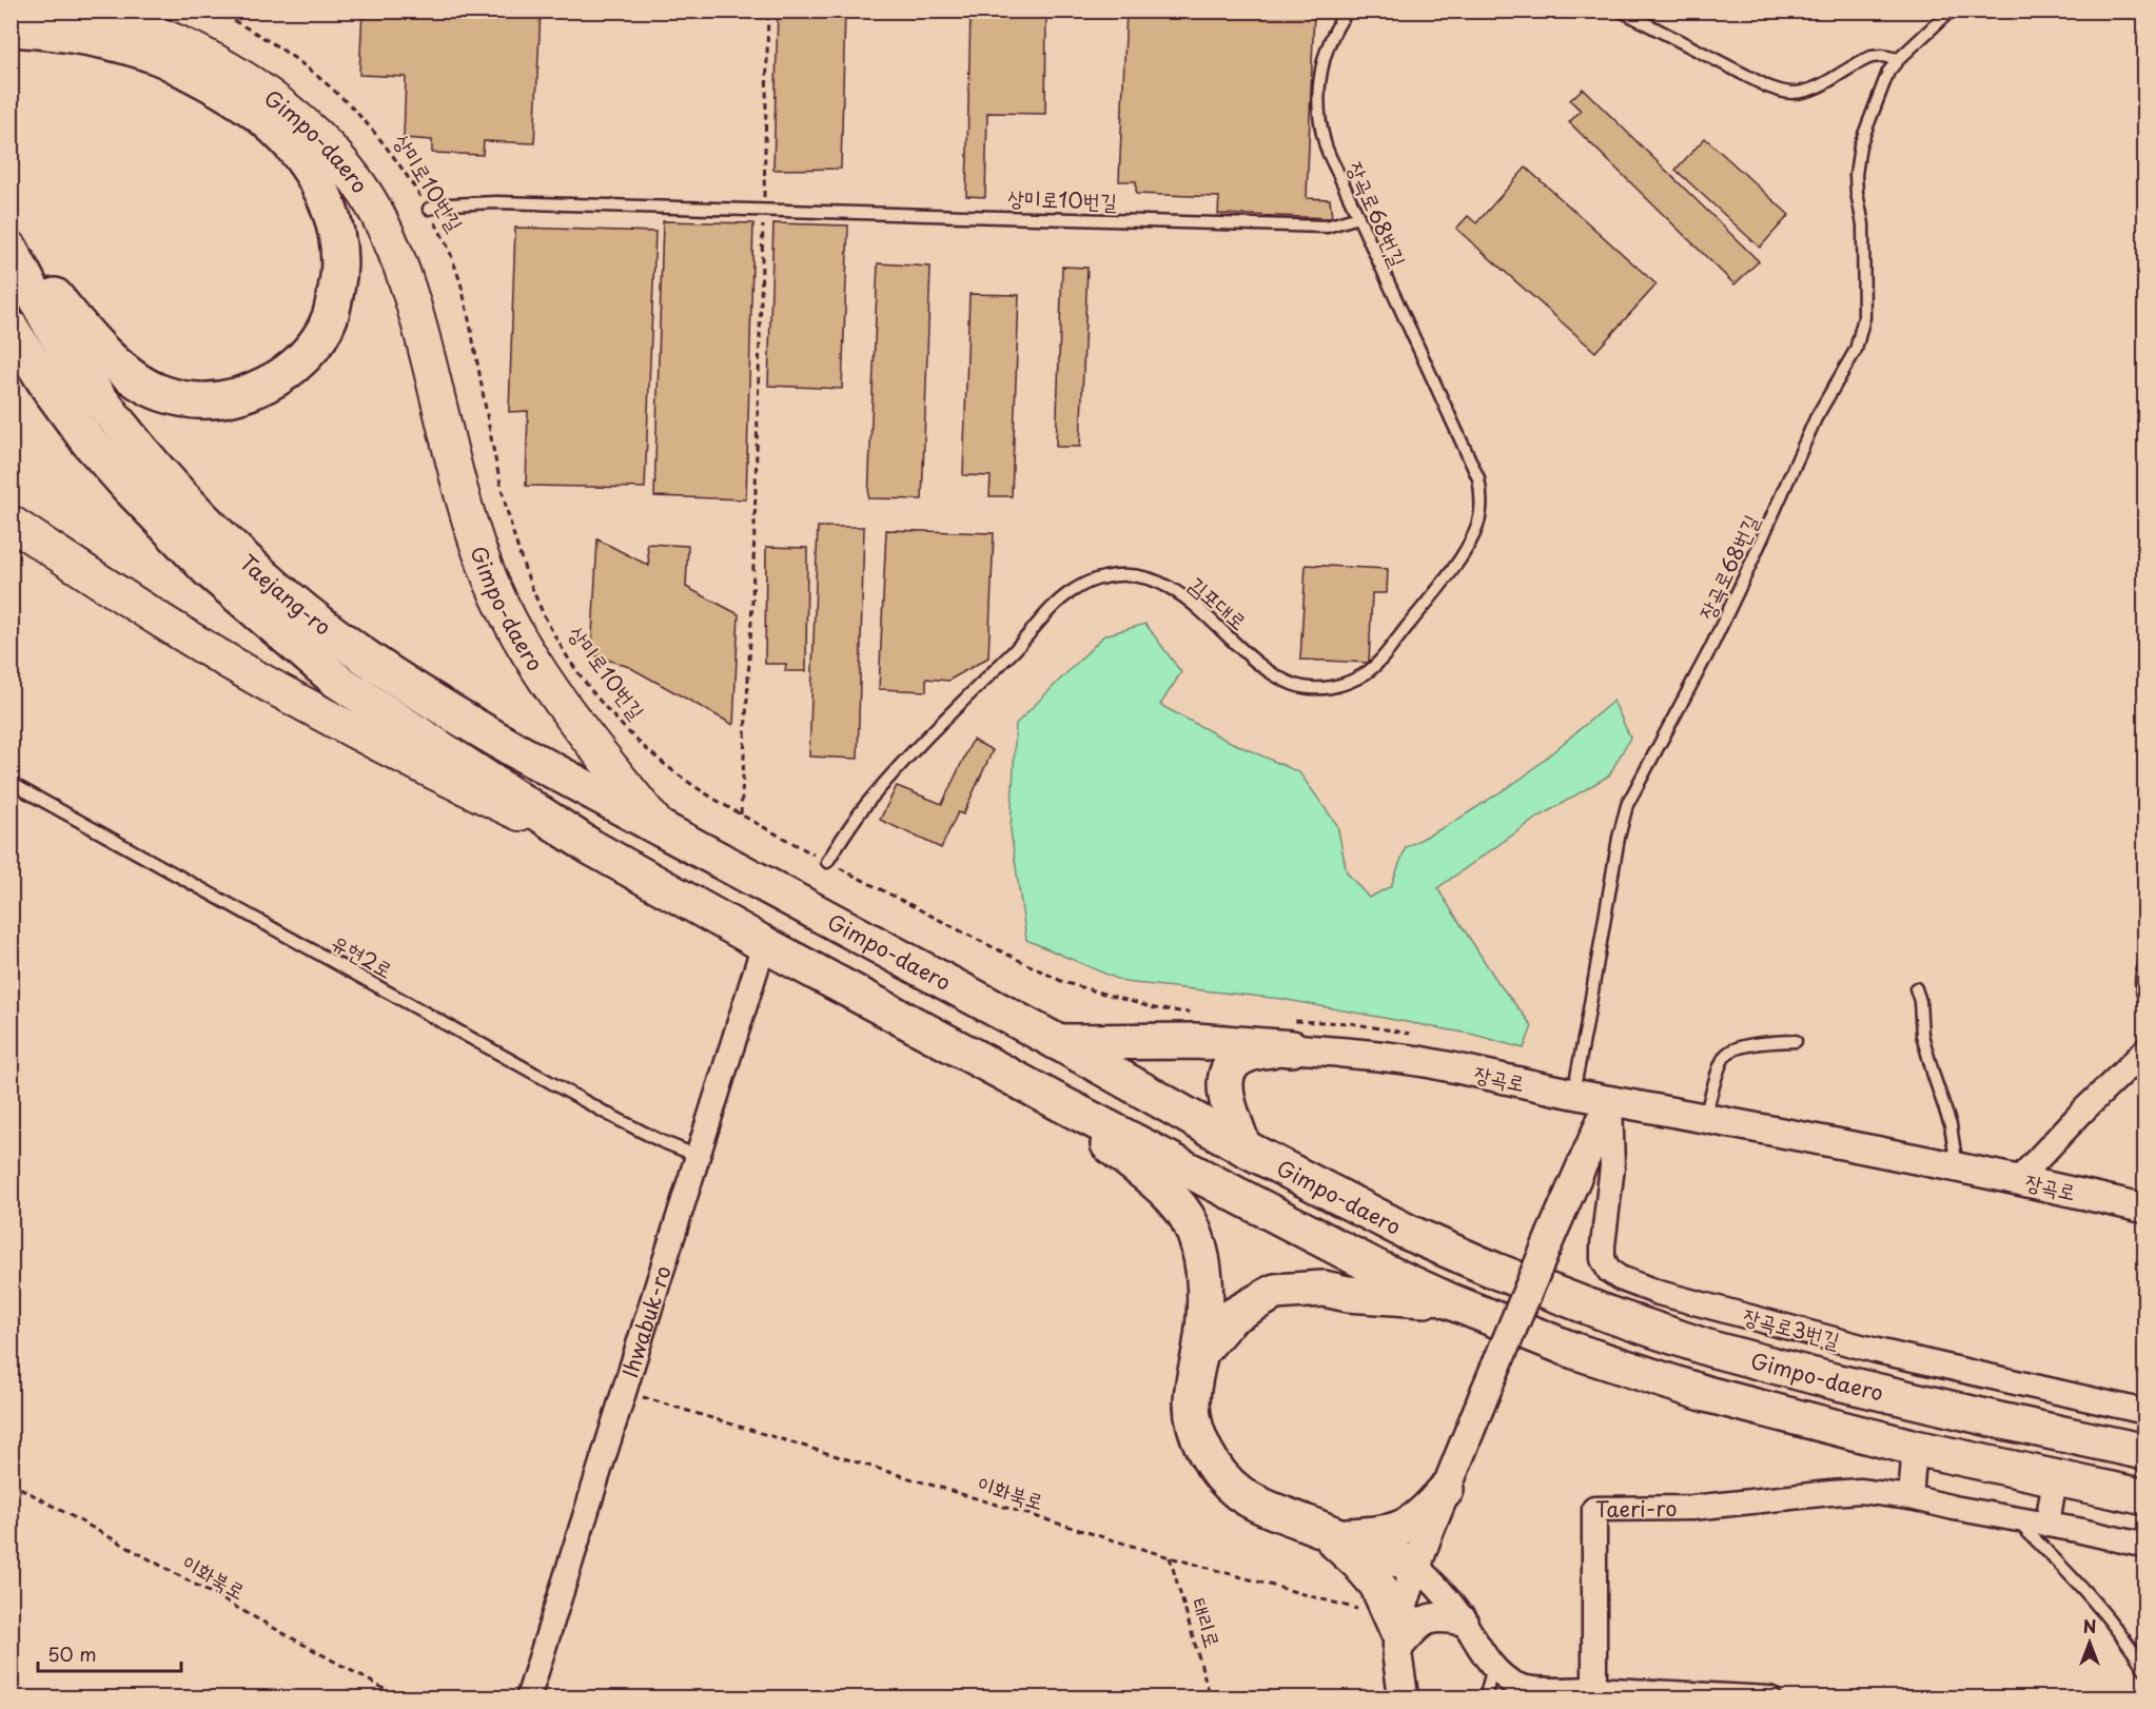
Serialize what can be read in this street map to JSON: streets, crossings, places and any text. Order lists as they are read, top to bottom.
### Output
{
  "streets": {
    "main road": ["Gimpo-daero", "Taejang-ro"],
    "street": [
      "장곡로",
      "Ihwabuk-ro",
      "장곡로3번길",
      "Taeri-ro"
    ],
    "lane": [
      "상미로10번길",
      "장곡로68번길",
      "김포대로",
      "유현2로"
    ],
    "path": ["이화북로", "태리로"]
  },
  "crossings": [
    ["Gimpo-daero", "Taejang-ro"],
    ["상미로10번길", "장곡로68번길"],
    ["상미로10번길", "김포대로"],
    ["장곡로68번길", "김포대로"],
    ["장곡로68번길", "장곡로"],
    ["유현2로", "Ihwabuk-ro"],
    ["장곡로", "장곡로3번길"],
    ["Ihwabuk-ro", "이화북로"],
    ["이화북로", "태리로"]
  ],
  "scale_bar": "50 m",
  "north": "top"
}
